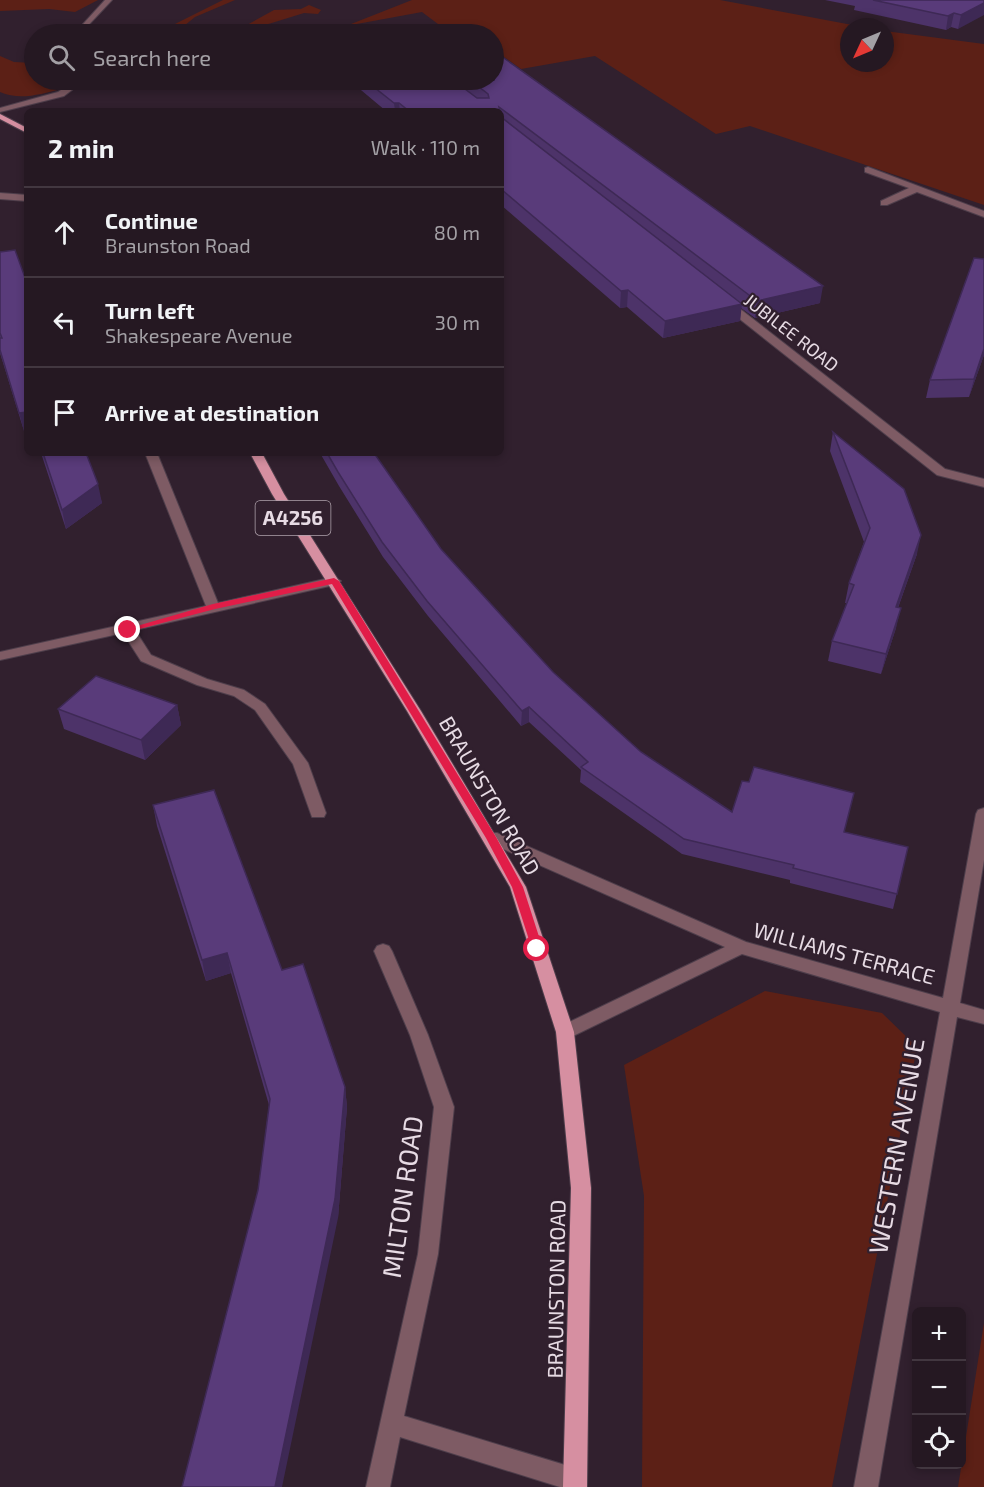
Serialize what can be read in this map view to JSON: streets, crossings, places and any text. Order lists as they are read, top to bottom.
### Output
{
  "streets": {
    "main road": ["A4256", "BRAUNSTON ROAD"],
    "street": [
      "JUBILEE ROAD",
      "WILLIAMS TERRACE",
      "WESTERN AVENUE",
      "MILTON ROAD"
    ]
  },
  "crossings": [
    ["BRAUNSTON ROAD", "WILLIAMS TERRACE"],
    ["WILLIAMS TERRACE", "WESTERN AVENUE"]
  ],
  "north": "bottom left",
  "page": {
    "search": "Search here",
    "heading": ["2 min", "Walk · 110 m"],
    "list": [
      ["Continue", "Braunston Road", "80 m"],
      ["Turn left", "Shakespeare Avenue", "30 m"],
      "Arrive at destination"
    ],
    "map_buttons": ["+", "−"]
  }
}
